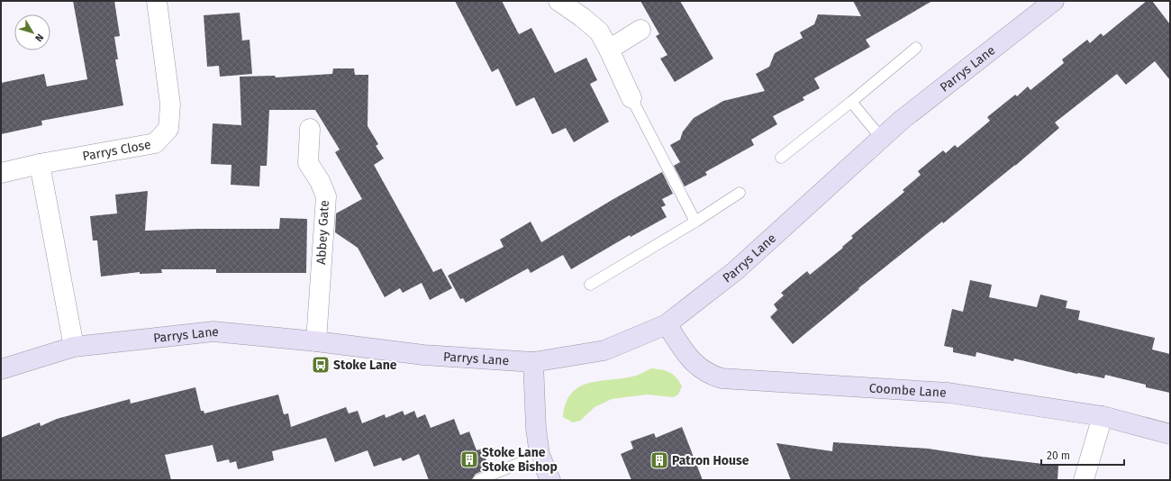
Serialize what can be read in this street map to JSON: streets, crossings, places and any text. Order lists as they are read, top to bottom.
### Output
{
  "streets": {
    "main road": ["Parrys Lane", "Coombe Lane"],
    "street": ["Parrys Close", "Abbey Gate"]
  },
  "crossings": [
    ["Parrys Lane", "Abbey Gate"],
    ["Parrys Lane", "Coombe Lane"]
  ],
  "places": {
    "bus stop": ["Stoke Lane"],
    "building": ["Stoke Lane Stoke Bishop", "Patron House"]
  },
  "scale_bar": "20 m",
  "north": "bottom right"
}
